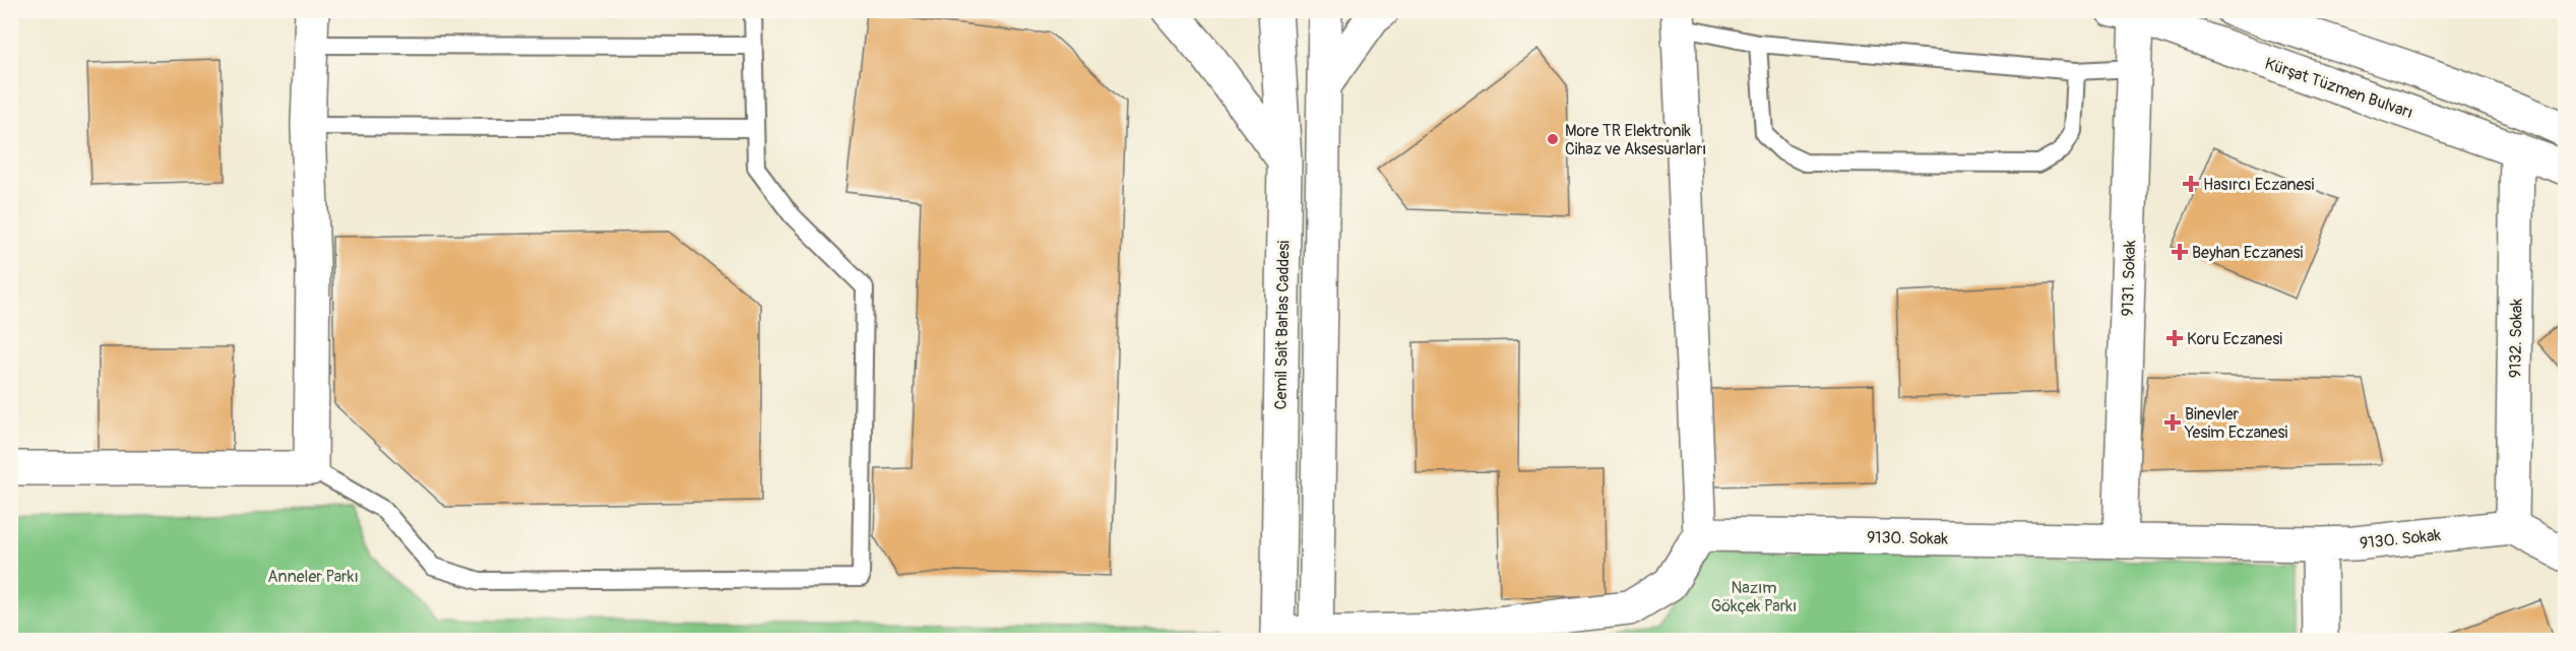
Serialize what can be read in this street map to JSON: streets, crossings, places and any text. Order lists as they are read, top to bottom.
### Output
{
  "streets": {
    "street": [
      "Kürşat Tüzmen Bulvarı",
      "9131. Sokak",
      "Cemil Sait Barlas Caddesi",
      "9132. Sokak",
      "9130. Sokak"
    ]
  },
  "crossings": [
    ["Kürşat Tüzmen Bulvarı", "9131. Sokak"],
    ["Kürşat Tüzmen Bulvarı", "9132. Sokak"],
    ["9131. Sokak", "9130. Sokak"],
    ["9132. Sokak", "9130. Sokak"]
  ],
  "parks": ["Anneler Parkı", "Nazım Gökçek Parkı"],
  "places": {
    "other": ["More TR Elektronik Cihaz ve Aksesuarları"],
    "health": [
      "Hasırcı Eczanesi",
      "Beyhan Eczanesi",
      "Koru Eczanesi",
      "Binevler Yesim Eczanesi"
    ]
  }
}
